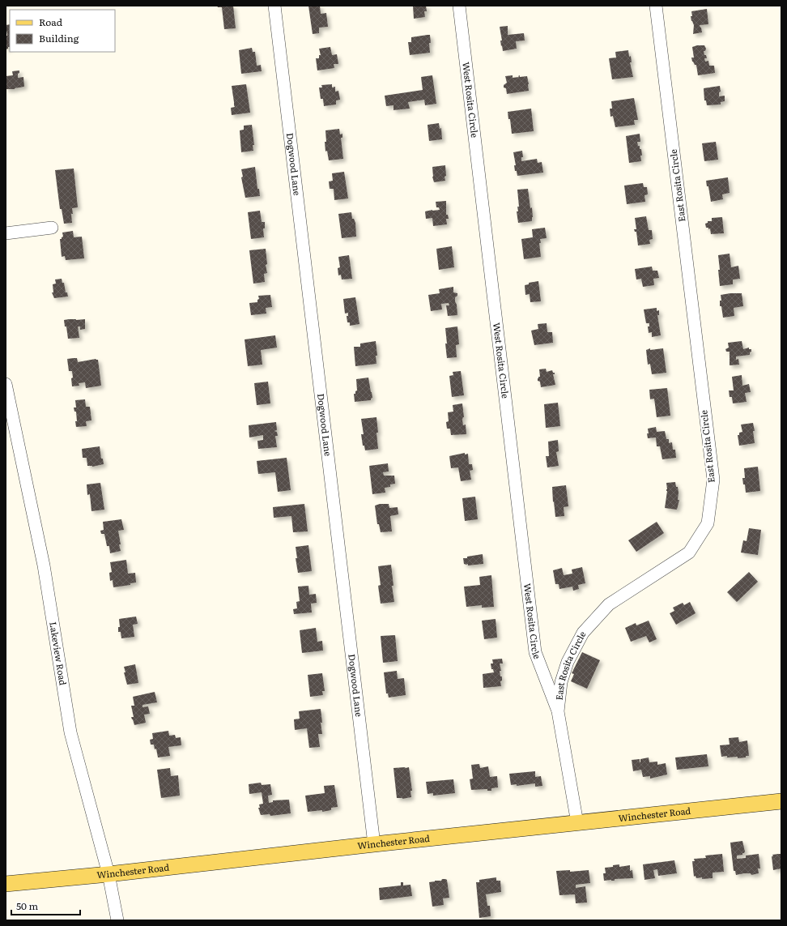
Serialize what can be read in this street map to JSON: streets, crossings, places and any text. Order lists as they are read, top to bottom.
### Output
{
  "streets": {
    "main road": ["Winchester Road"],
    "street": [
      "West Rosita Circle",
      "Dogwood Lane",
      "East Rosita Circle",
      "Lakeview Road"
    ]
  },
  "crossings": [
    ["West Rosita Circle", "East Rosita Circle"],
    ["Dogwood Lane", "Winchester Road"],
    ["East Rosita Circle", "Winchester Road"],
    ["Lakeview Road", "Winchester Road"]
  ],
  "legend": ["Road", "Building"],
  "scale_bar": "50 m"
}
